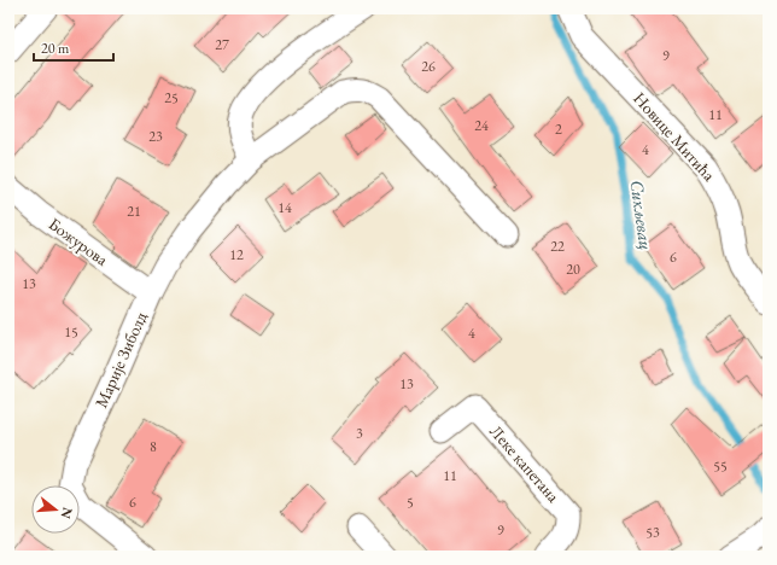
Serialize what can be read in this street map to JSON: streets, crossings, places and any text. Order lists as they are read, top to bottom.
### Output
{
  "streets": {
    "street": [
      "Новице Митића",
      "Божурова",
      "Марије Зиболд",
      "Леке капетана"
    ]
  },
  "crossings": [
    ["Божурова", "Марије Зиболд"]
  ],
  "water": ["Сикљевац"],
  "house_numbers": [
    "27",
    "9",
    "26",
    "25",
    "11",
    "24",
    "2",
    "23",
    "4",
    "14",
    "21",
    "22",
    "12",
    "6",
    "20",
    "13",
    "15",
    "4",
    "13",
    "3",
    "8",
    "55",
    "11",
    "6",
    "5",
    "9",
    "53"
  ],
  "scale_bar": "20 m",
  "north": "right"
}
